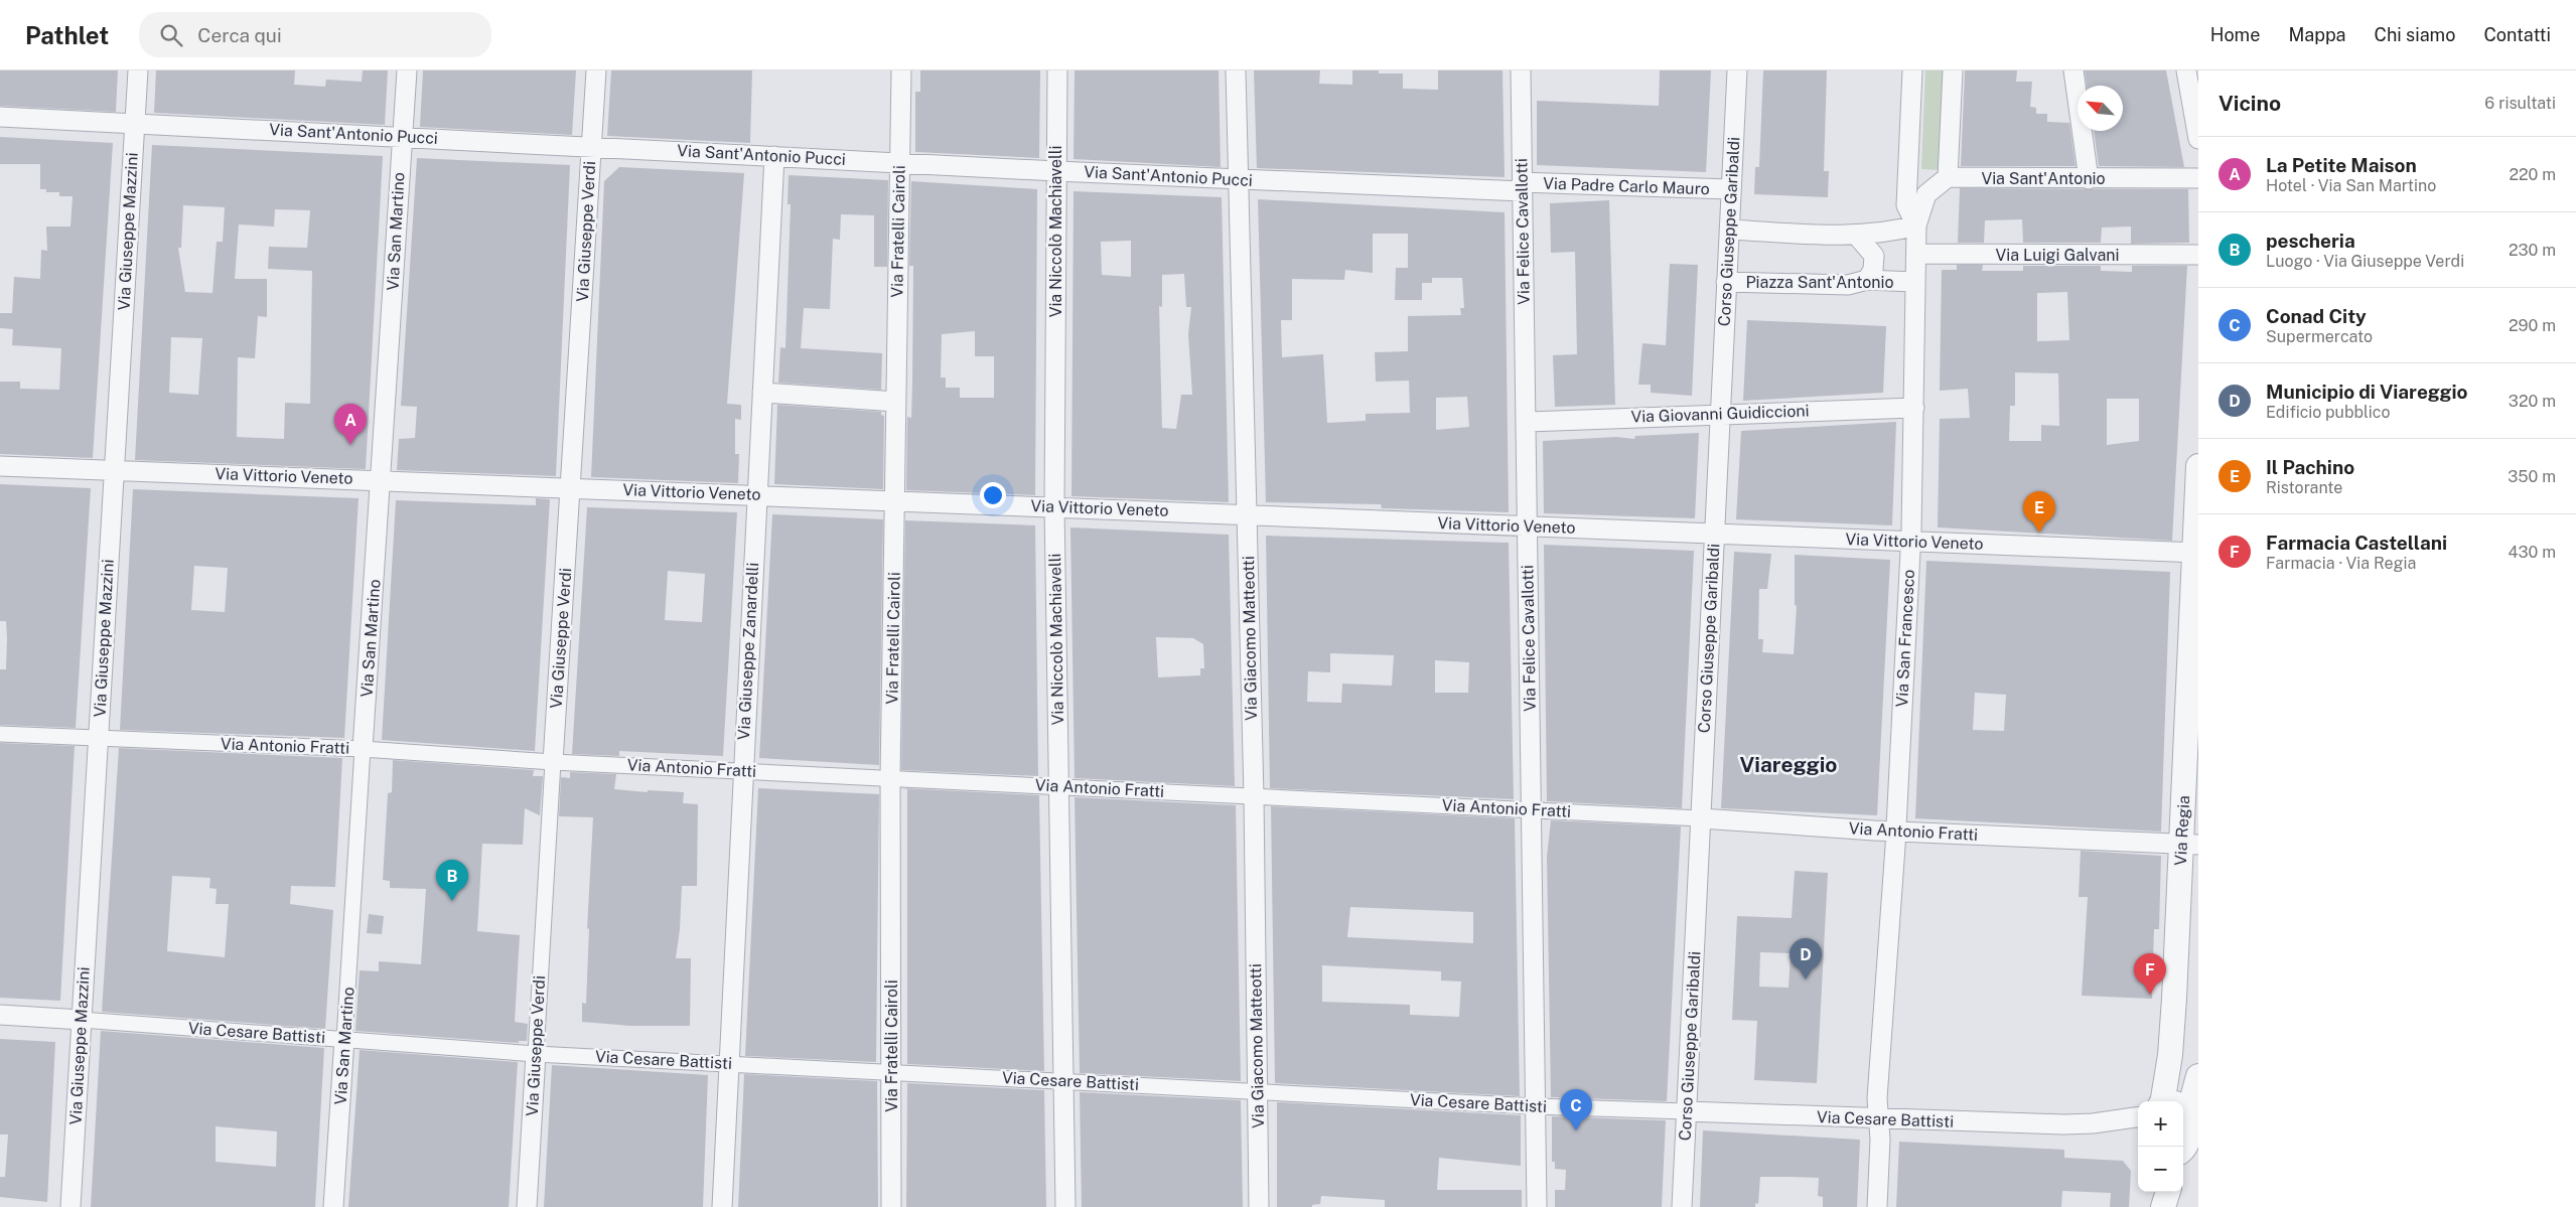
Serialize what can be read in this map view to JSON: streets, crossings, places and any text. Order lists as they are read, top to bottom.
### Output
{
  "streets": {
    "street": [
      "Via Sant'Antonio Pucci",
      "Via Sant'Antonio",
      "Via Padre Carlo Mauro",
      "Via Giuseppe Mazzini",
      "Via San Martino",
      "Via Giuseppe Verdi",
      "Via Fratelli Cairoli",
      "Via Niccolò Machiavelli",
      "Via Felice Cavallotti",
      "Corso Giuseppe Garibaldi",
      "Via Luigi Galvani",
      "Piazza Sant'Antonio",
      "Via Giovanni Guidiccioni",
      "Via Vittorio Veneto",
      "Via Giacomo Matteotti",
      "Via San Francesco",
      "Via Giuseppe Zanardelli",
      "Via Antonio Fratti",
      "Via Regia",
      "Via Cesare Battisti"
    ]
  },
  "crossings": [
    ["Via Sant'Antonio Pucci", "Via Padre Carlo Mauro"],
    ["Via Sant'Antonio Pucci", "Via Giuseppe Mazzini"],
    ["Via Sant'Antonio Pucci", "Via San Martino"],
    ["Via Sant'Antonio Pucci", "Via Giuseppe Verdi"],
    ["Via Sant'Antonio Pucci", "Via Fratelli Cairoli"],
    ["Via Sant'Antonio Pucci", "Via Niccolò Machiavelli"],
    ["Via Sant'Antonio Pucci", "Via Felice Cavallotti"],
    ["Via Sant'Antonio Pucci", "Via Giacomo Matteotti"],
    ["Via Sant'Antonio Pucci", "Via Giuseppe Zanardelli"],
    ["Via Padre Carlo Mauro", "Via Felice Cavallotti"],
    ["Via Padre Carlo Mauro", "Corso Giuseppe Garibaldi"],
    ["Via Giuseppe Mazzini", "Via Vittorio Veneto"],
    ["Via Giuseppe Mazzini", "Via Antonio Fratti"],
    ["Via Giuseppe Mazzini", "Via Cesare Battisti"],
    ["Via San Martino", "Via Vittorio Veneto"],
    ["Via San Martino", "Via Antonio Fratti"],
    ["Via San Martino", "Via Cesare Battisti"],
    ["Via Giuseppe Verdi", "Via Vittorio Veneto"],
    ["Via Giuseppe Verdi", "Via Antonio Fratti"],
    ["Via Giuseppe Verdi", "Via Cesare Battisti"],
    ["Via Fratelli Cairoli", "Via Vittorio Veneto"],
    ["Via Fratelli Cairoli", "Via Antonio Fratti"],
    ["Via Fratelli Cairoli", "Via Cesare Battisti"],
    ["Via Niccolò Machiavelli", "Via Vittorio Veneto"],
    ["Via Niccolò Machiavelli", "Via Antonio Fratti"],
    ["Via Niccolò Machiavelli", "Via Cesare Battisti"],
    ["Via Felice Cavallotti", "Via Giovanni Guidiccioni"],
    ["Via Felice Cavallotti", "Via Vittorio Veneto"],
    ["Via Felice Cavallotti", "Via Antonio Fratti"],
    ["Via Felice Cavallotti", "Via Cesare Battisti"],
    ["Corso Giuseppe Garibaldi", "Piazza Sant'Antonio"],
    ["Corso Giuseppe Garibaldi", "Via Giovanni Guidiccioni"],
    ["Corso Giuseppe Garibaldi", "Via Vittorio Veneto"],
    ["Corso Giuseppe Garibaldi", "Via Antonio Fratti"],
    ["Corso Giuseppe Garibaldi", "Via Cesare Battisti"],
    ["Via Luigi Galvani", "Via San Francesco"],
    ["Piazza Sant'Antonio", "Via San Francesco"],
    ["Via Giovanni Guidiccioni", "Via San Francesco"],
    ["Via Vittorio Veneto", "Via Giacomo Matteotti"],
    ["Via Vittorio Veneto", "Via San Francesco"],
    ["Via Vittorio Veneto", "Via Giuseppe Zanardelli"],
    ["Via Vittorio Veneto", "Via Regia"],
    ["Via Giacomo Matteotti", "Via Antonio Fratti"],
    ["Via Giacomo Matteotti", "Via Cesare Battisti"],
    ["Via San Francesco", "Via Antonio Fratti"],
    ["Via San Francesco", "Via Cesare Battisti"],
    ["Via Giuseppe Zanardelli", "Via Antonio Fratti"],
    ["Via Giuseppe Zanardelli", "Via Cesare Battisti"],
    ["Via Antonio Fratti", "Via Regia"]
  ],
  "districts": ["Viareggio"],
  "north": "top left",
  "page": {
    "header": "Pathlet",
    "search": "Cerca qui",
    "nav": [
      "Home",
      "Mappa",
      "Chi siamo",
      "Contatti"
    ],
    "heading": ["Vicino", "6 risultati"],
    "list": [
      {
        "mark": "A",
        "name": "La Petite Maison",
        "note": "Hotel · Via San Martino",
        "value": "220 m"
      },
      {
        "mark": "B",
        "name": "pescheria",
        "note": "Luogo · Via Giuseppe Verdi",
        "value": "230 m"
      },
      {
        "mark": "C",
        "name": "Conad City",
        "note": "Supermercato",
        "value": "290 m"
      },
      {
        "mark": "D",
        "name": "Municipio di Viareggio",
        "note": "Edificio pubblico",
        "value": "320 m"
      },
      {
        "mark": "E",
        "name": "Il Pachino",
        "note": "Ristorante",
        "value": "350 m"
      },
      {
        "mark": "F",
        "name": "Farmacia Castellani",
        "note": "Farmacia · Via Regia",
        "value": "430 m"
      }
    ],
    "pins": [
      "A",
      "E",
      "B",
      "D",
      "F",
      "C"
    ],
    "map_buttons": ["+", "−"]
  }
}
